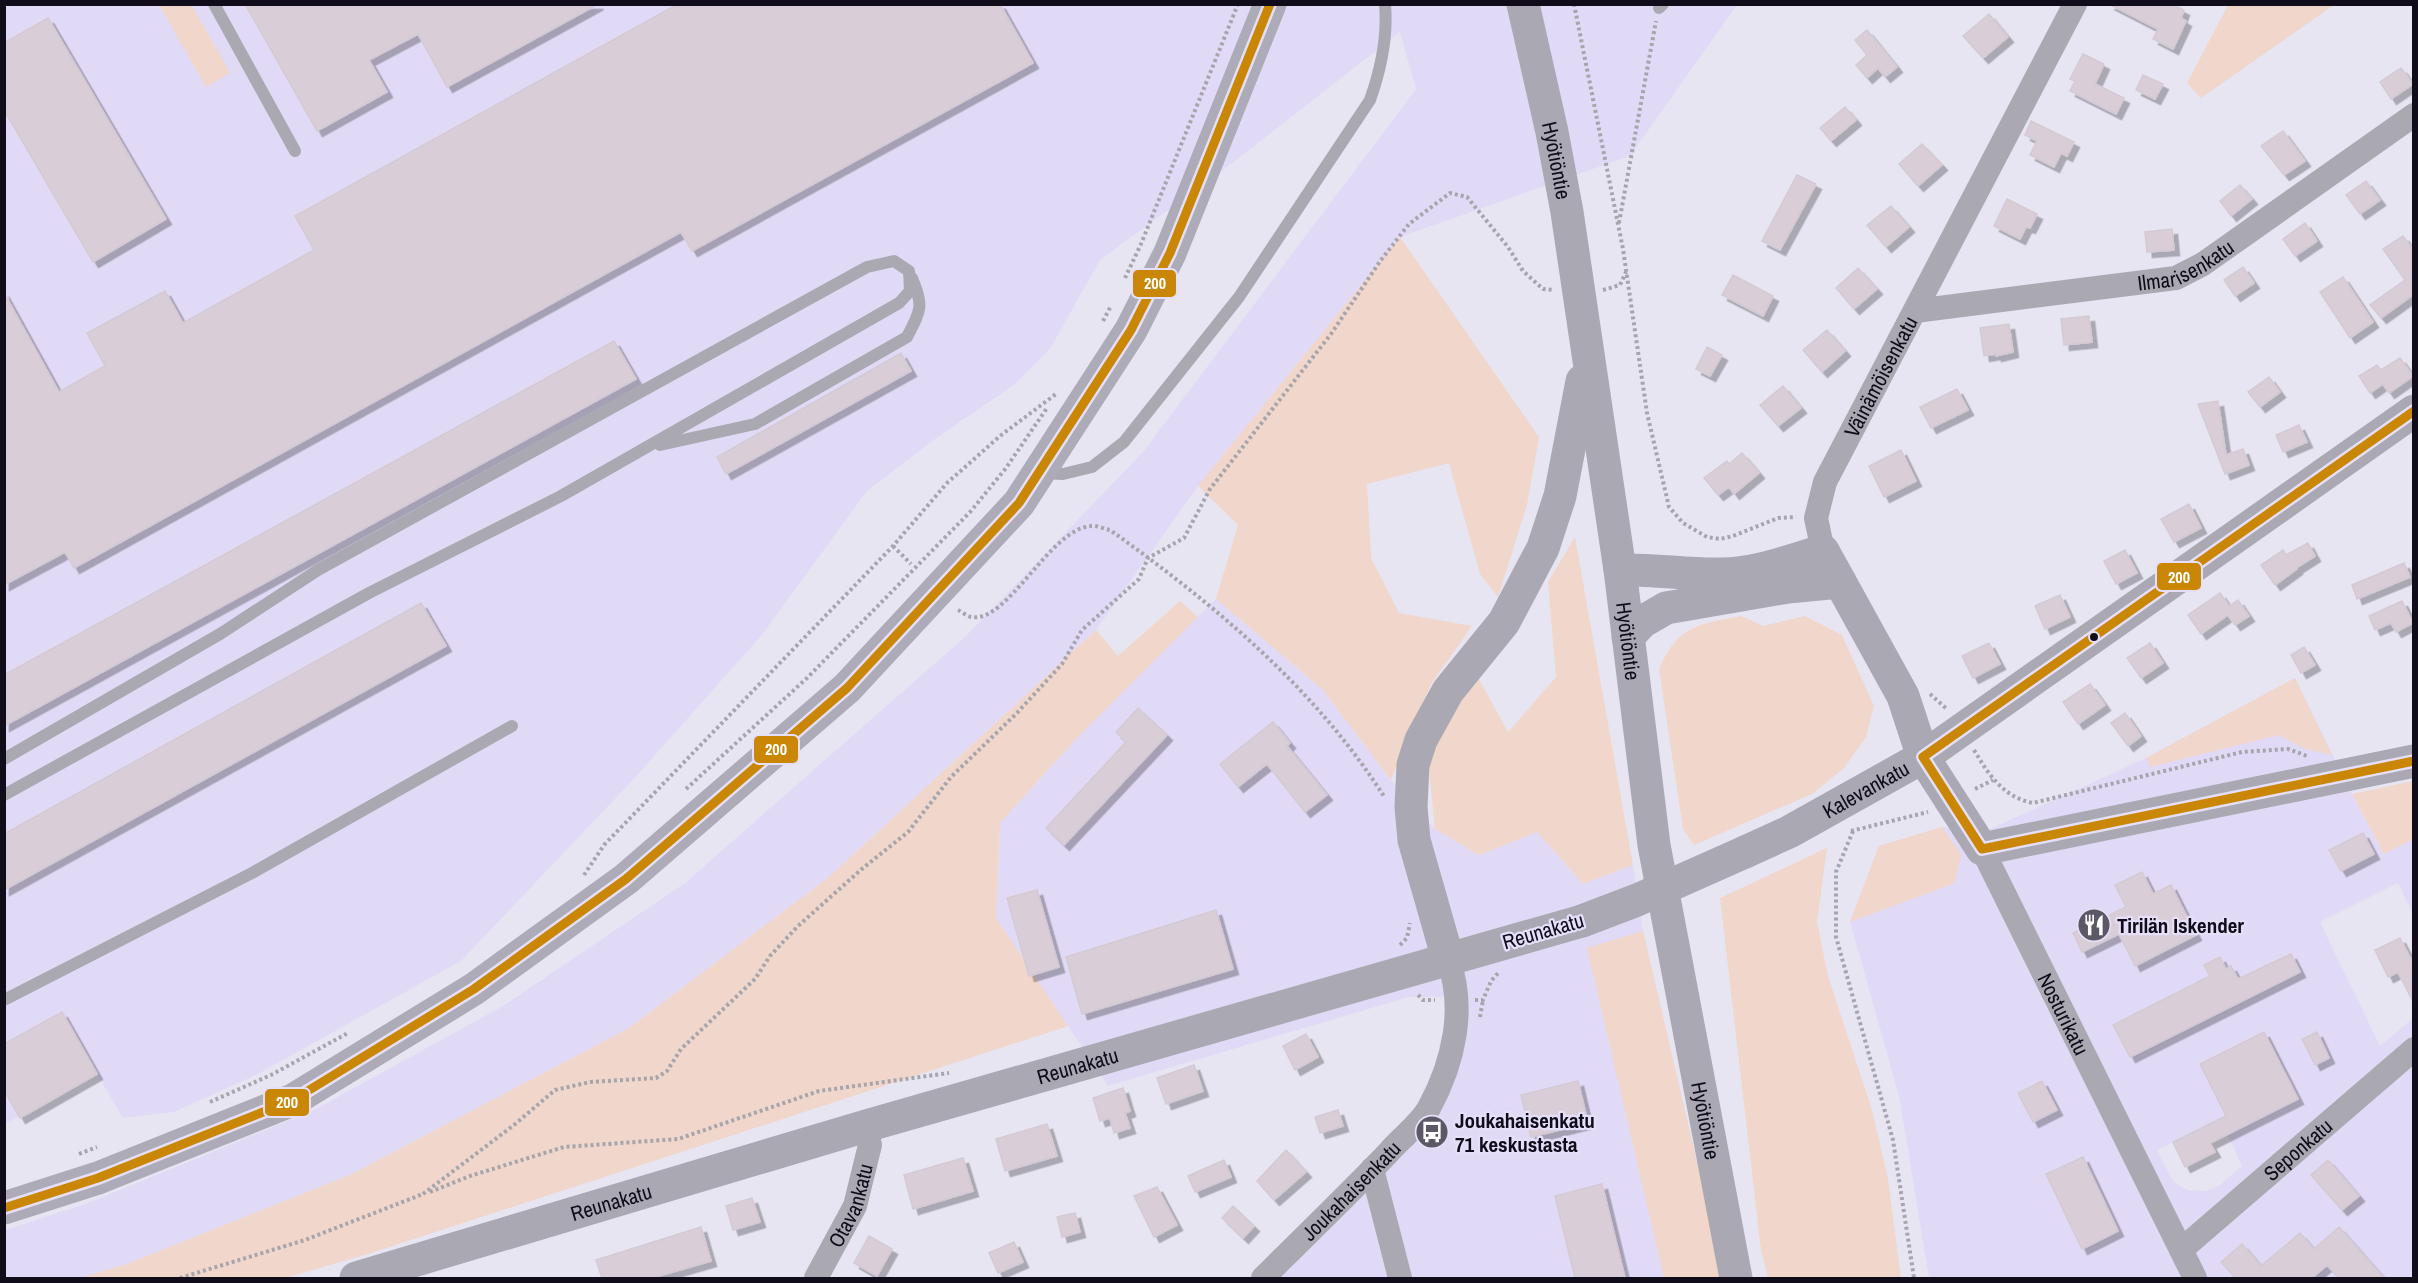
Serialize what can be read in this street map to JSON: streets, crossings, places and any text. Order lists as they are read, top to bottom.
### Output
{
  "streets": {
    "main road": [
      "Hyötiöntie",
      "Väinämöisenkatu",
      "Kalevankatu",
      "Reunakatu",
      "Nosturikatu"
    ],
    "street": [
      "Ilmarisenkatu",
      "Seponkatu",
      "Joukahaisenkatu",
      "Otavankatu"
    ]
  },
  "crossings": [
    ["Ilmarisenkatu", "Väinämöisenkatu"],
    ["Väinämöisenkatu", "Kalevankatu"],
    ["Väinämöisenkatu", "Nosturikatu"],
    ["Kalevankatu", "Reunakatu"],
    ["Kalevankatu", "Nosturikatu"],
    ["Reunakatu", "Joukahaisenkatu"],
    ["Reunakatu", "Otavankatu"],
    ["Nosturikatu", "Seponkatu"]
  ],
  "places": {
    "restaurant": ["Tirilän Iskender"],
    "bus stop": ["Joukahaisenkatu 71 keskustasta"]
  },
  "lines": ["transit line 200"]
}
